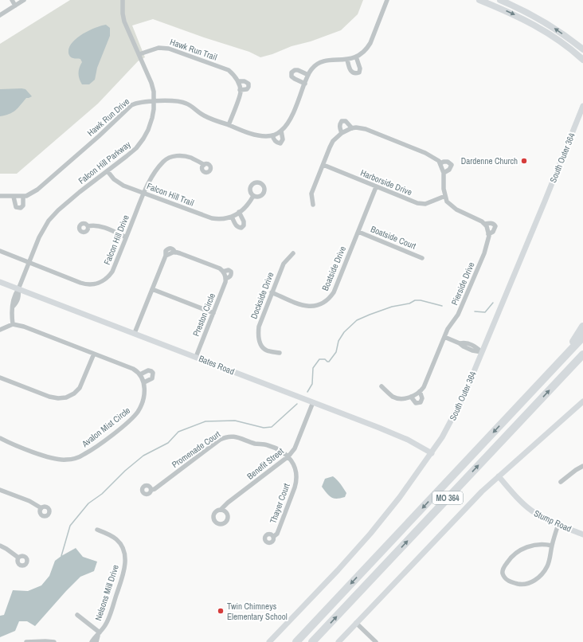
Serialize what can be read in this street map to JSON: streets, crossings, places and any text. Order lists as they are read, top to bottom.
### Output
{
  "streets": {
    "highway": ["MO 364"],
    "street": [
      "Hawk Run Trail",
      "Hawk Run Drive",
      "South Outer 364",
      "Falcon Hill Parkway",
      "Harborside Drive",
      "Falcon Hill Trail",
      "Boatside Court",
      "Falcon Hill Drive",
      "Boatside Drive",
      "Pierside Drive",
      "Dockside Drive",
      "Preston Circle",
      "Bates Road",
      "Avalon Mist Circle",
      "Promenade Court",
      "Benefit Street",
      "Thayer Court",
      "Stump Road",
      "Nelsons Mill Drive"
    ]
  },
  "crossings": [
    ["Hawk Run Trail", "Hawk Run Drive"],
    ["Hawk Run Trail", "Falcon Hill Parkway"],
    ["Hawk Run Drive", "Falcon Hill Parkway"],
    ["South Outer 364", "Bates Road"],
    ["Falcon Hill Parkway", "Falcon Hill Trail"],
    ["Falcon Hill Parkway", "Falcon Hill Drive"],
    ["Falcon Hill Parkway", "Bates Road"],
    ["Harborside Drive", "Boatside Drive"],
    ["Harborside Drive", "Pierside Drive"],
    ["Falcon Hill Trail", "Falcon Hill Drive"],
    ["Boatside Court", "Boatside Drive"],
    ["Boatside Drive", "Dockside Drive"],
    ["Preston Circle", "Bates Road"],
    ["Bates Road", "Benefit Street"],
    ["Promenade Court", "Benefit Street"],
    ["Promenade Court", "Thayer Court"],
    ["Benefit Street", "Thayer Court"]
  ],
  "places": ["Dardenne Church", "Twin Chimneys Elementary School"]
}
